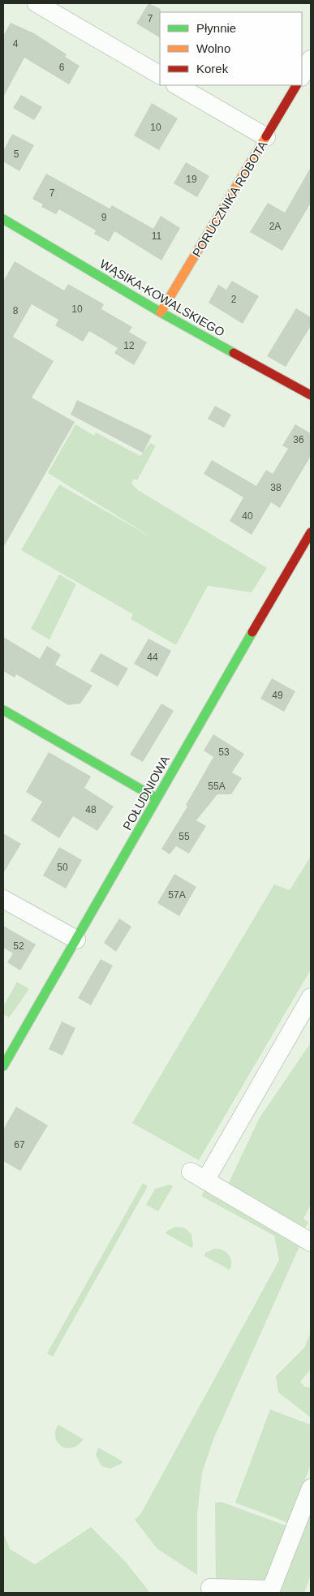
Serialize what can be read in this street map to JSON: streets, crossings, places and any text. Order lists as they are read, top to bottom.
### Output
{
  "streets": {
    "street": ["PORUCZNIKA ROBOTA", "WĄSIKA-KOWALSKIEGO", "POŁUDNIOWA"]
  },
  "crossings": [
    ["PORUCZNIKA ROBOTA", "WĄSIKA-KOWALSKIEGO"]
  ],
  "house_numbers": [
    "7",
    "4",
    "6",
    "10",
    "5",
    "19",
    "7",
    "9",
    "2A",
    "11",
    "2",
    "10",
    "8",
    "12",
    "36",
    "38",
    "40",
    "44",
    "49",
    "53",
    "55A",
    "48",
    "55",
    "50",
    "57A",
    "52",
    "67"
  ],
  "legend": ["Płynnie", "Wolno", "Korek"]
}
